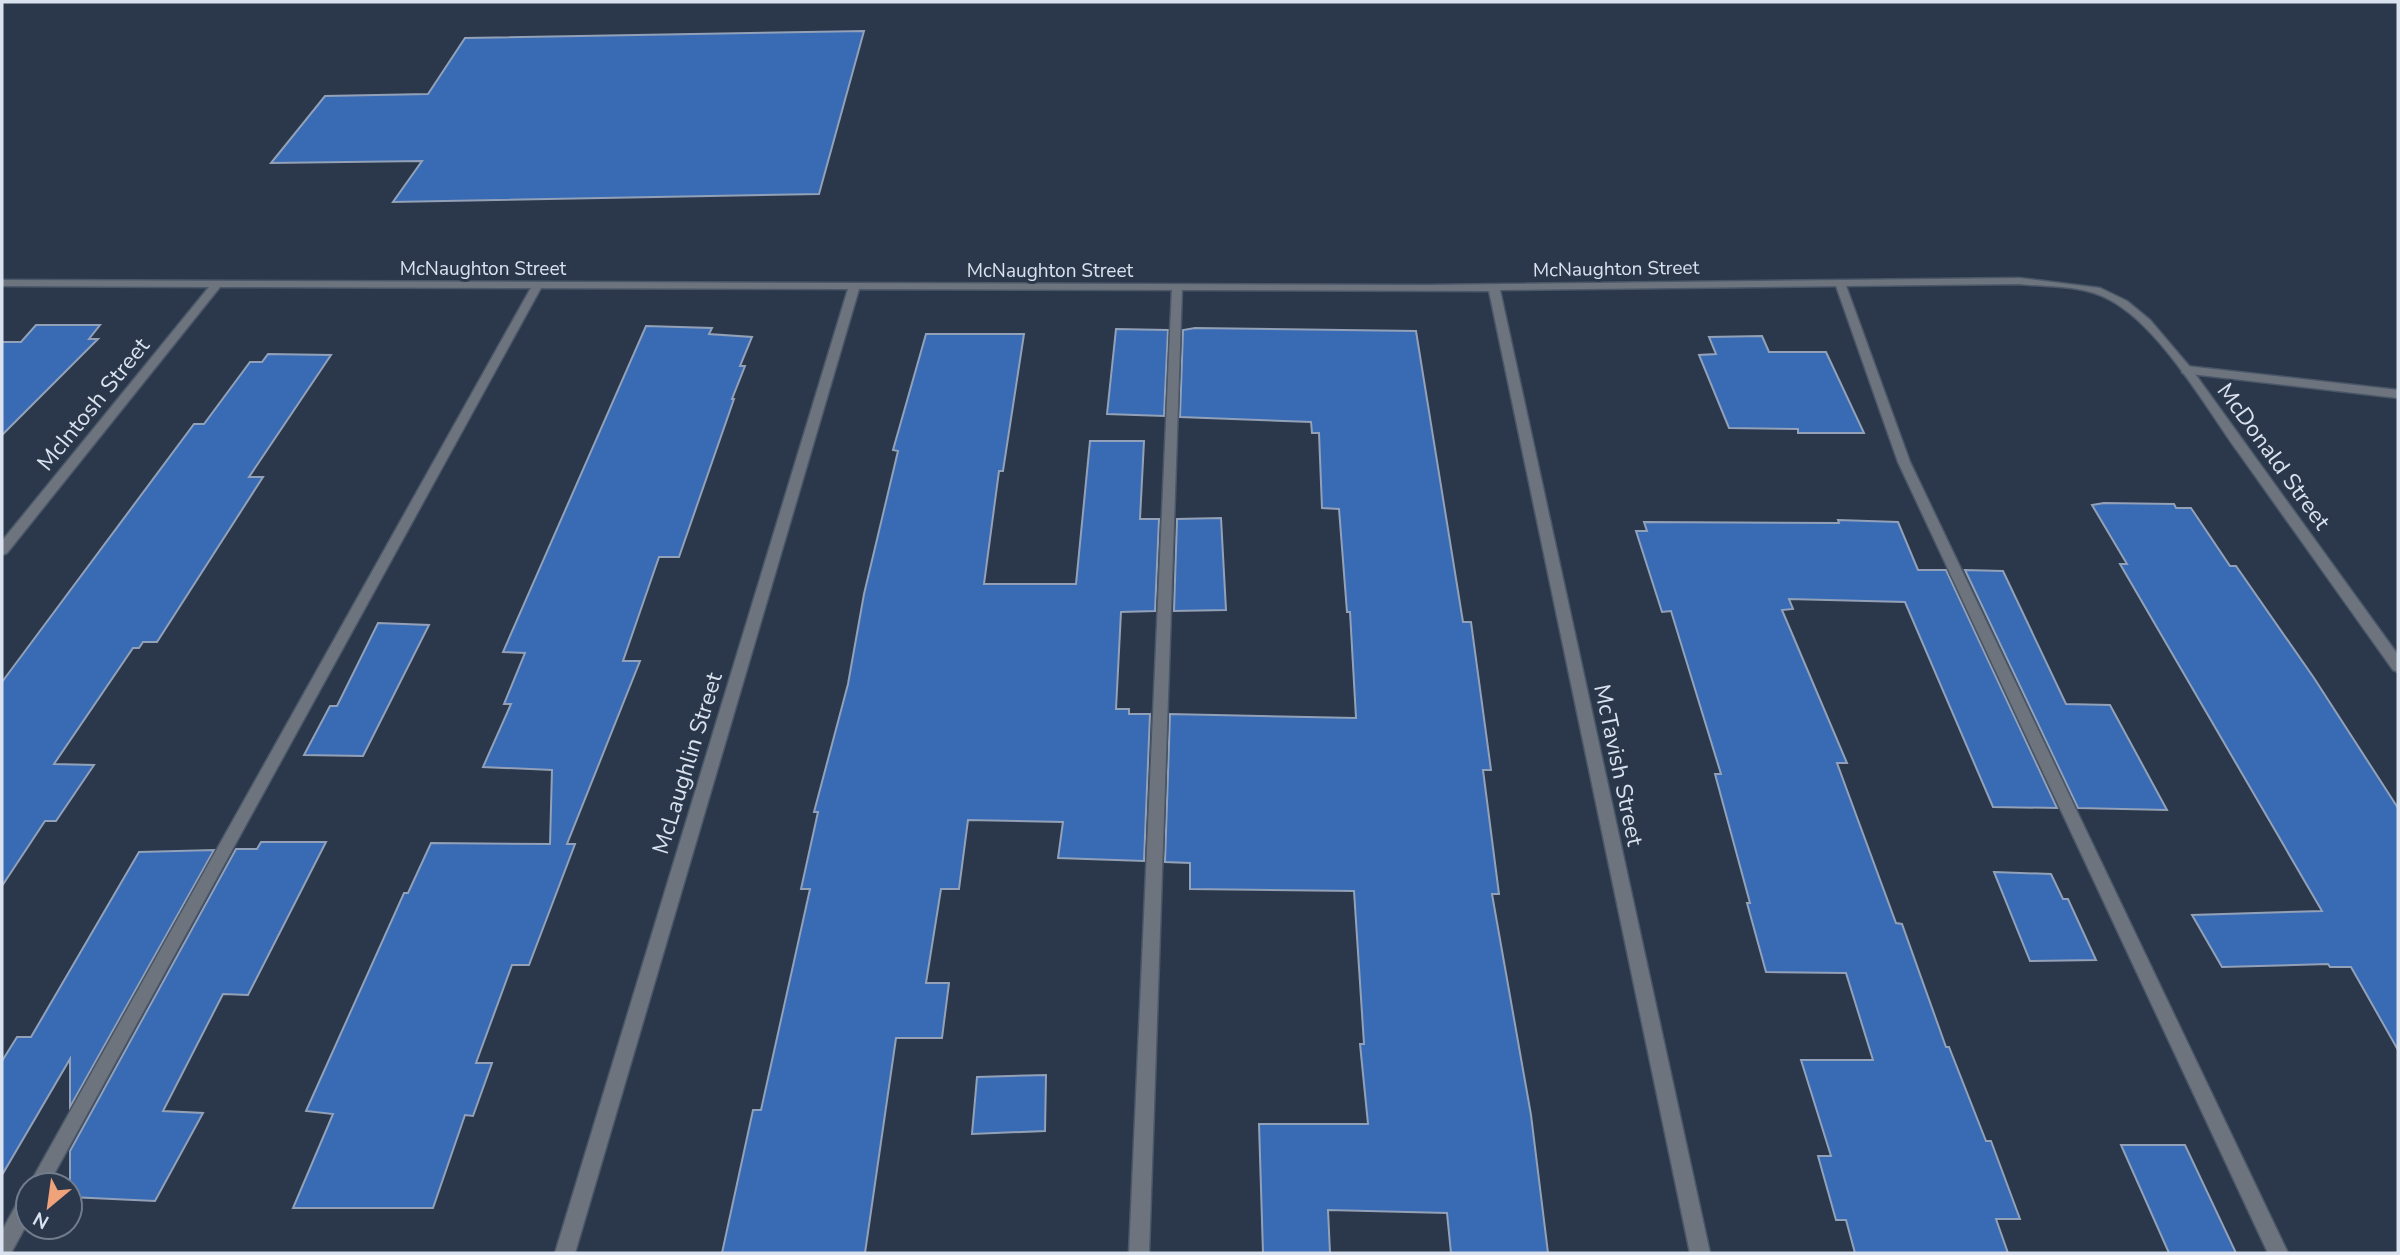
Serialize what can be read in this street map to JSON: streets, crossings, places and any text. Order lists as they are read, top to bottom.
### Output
{
  "streets": {
    "street": [
      "McNaughton Street",
      "McIntosh Street",
      "McDonald Street",
      "McLaughlin Street",
      "McTavish Street"
    ]
  },
  "crossings": [
    ["McNaughton Street", "McIntosh Street"],
    ["McNaughton Street", "McDonald Street"],
    ["McNaughton Street", "McLaughlin Street"],
    ["McNaughton Street", "McTavish Street"]
  ],
  "north": "bottom left"
}
